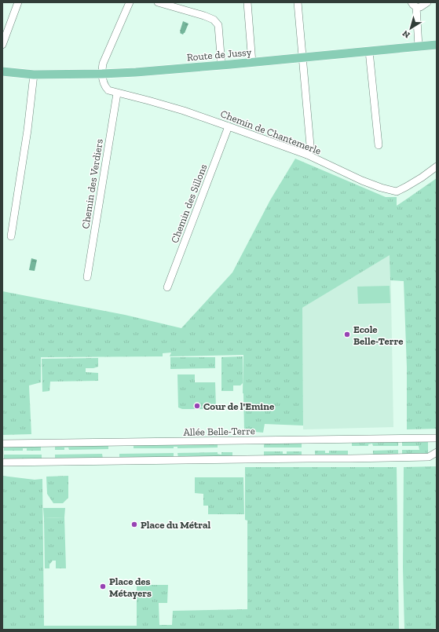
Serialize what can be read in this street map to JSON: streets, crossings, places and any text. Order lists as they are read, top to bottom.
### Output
{
  "streets": {
    "main road": ["Route de Jussy"],
    "street": [
      "Chemin de Chantemerle",
      "Chemin des Verdiers",
      "Chemin des Sillons",
      "Allée Belle-Terre"
    ]
  },
  "crossings": [
    ["Route de Jussy", "Chemin de Chantemerle"],
    ["Chemin de Chantemerle", "Chemin des Verdiers"],
    ["Chemin de Chantemerle", "Chemin des Sillons"]
  ],
  "places": [
    "Ecole Belle-Terre",
    "Cour de l'Emine",
    "Place du Métral",
    "Place des Métayers"
  ],
  "north": "bottom left"
}
